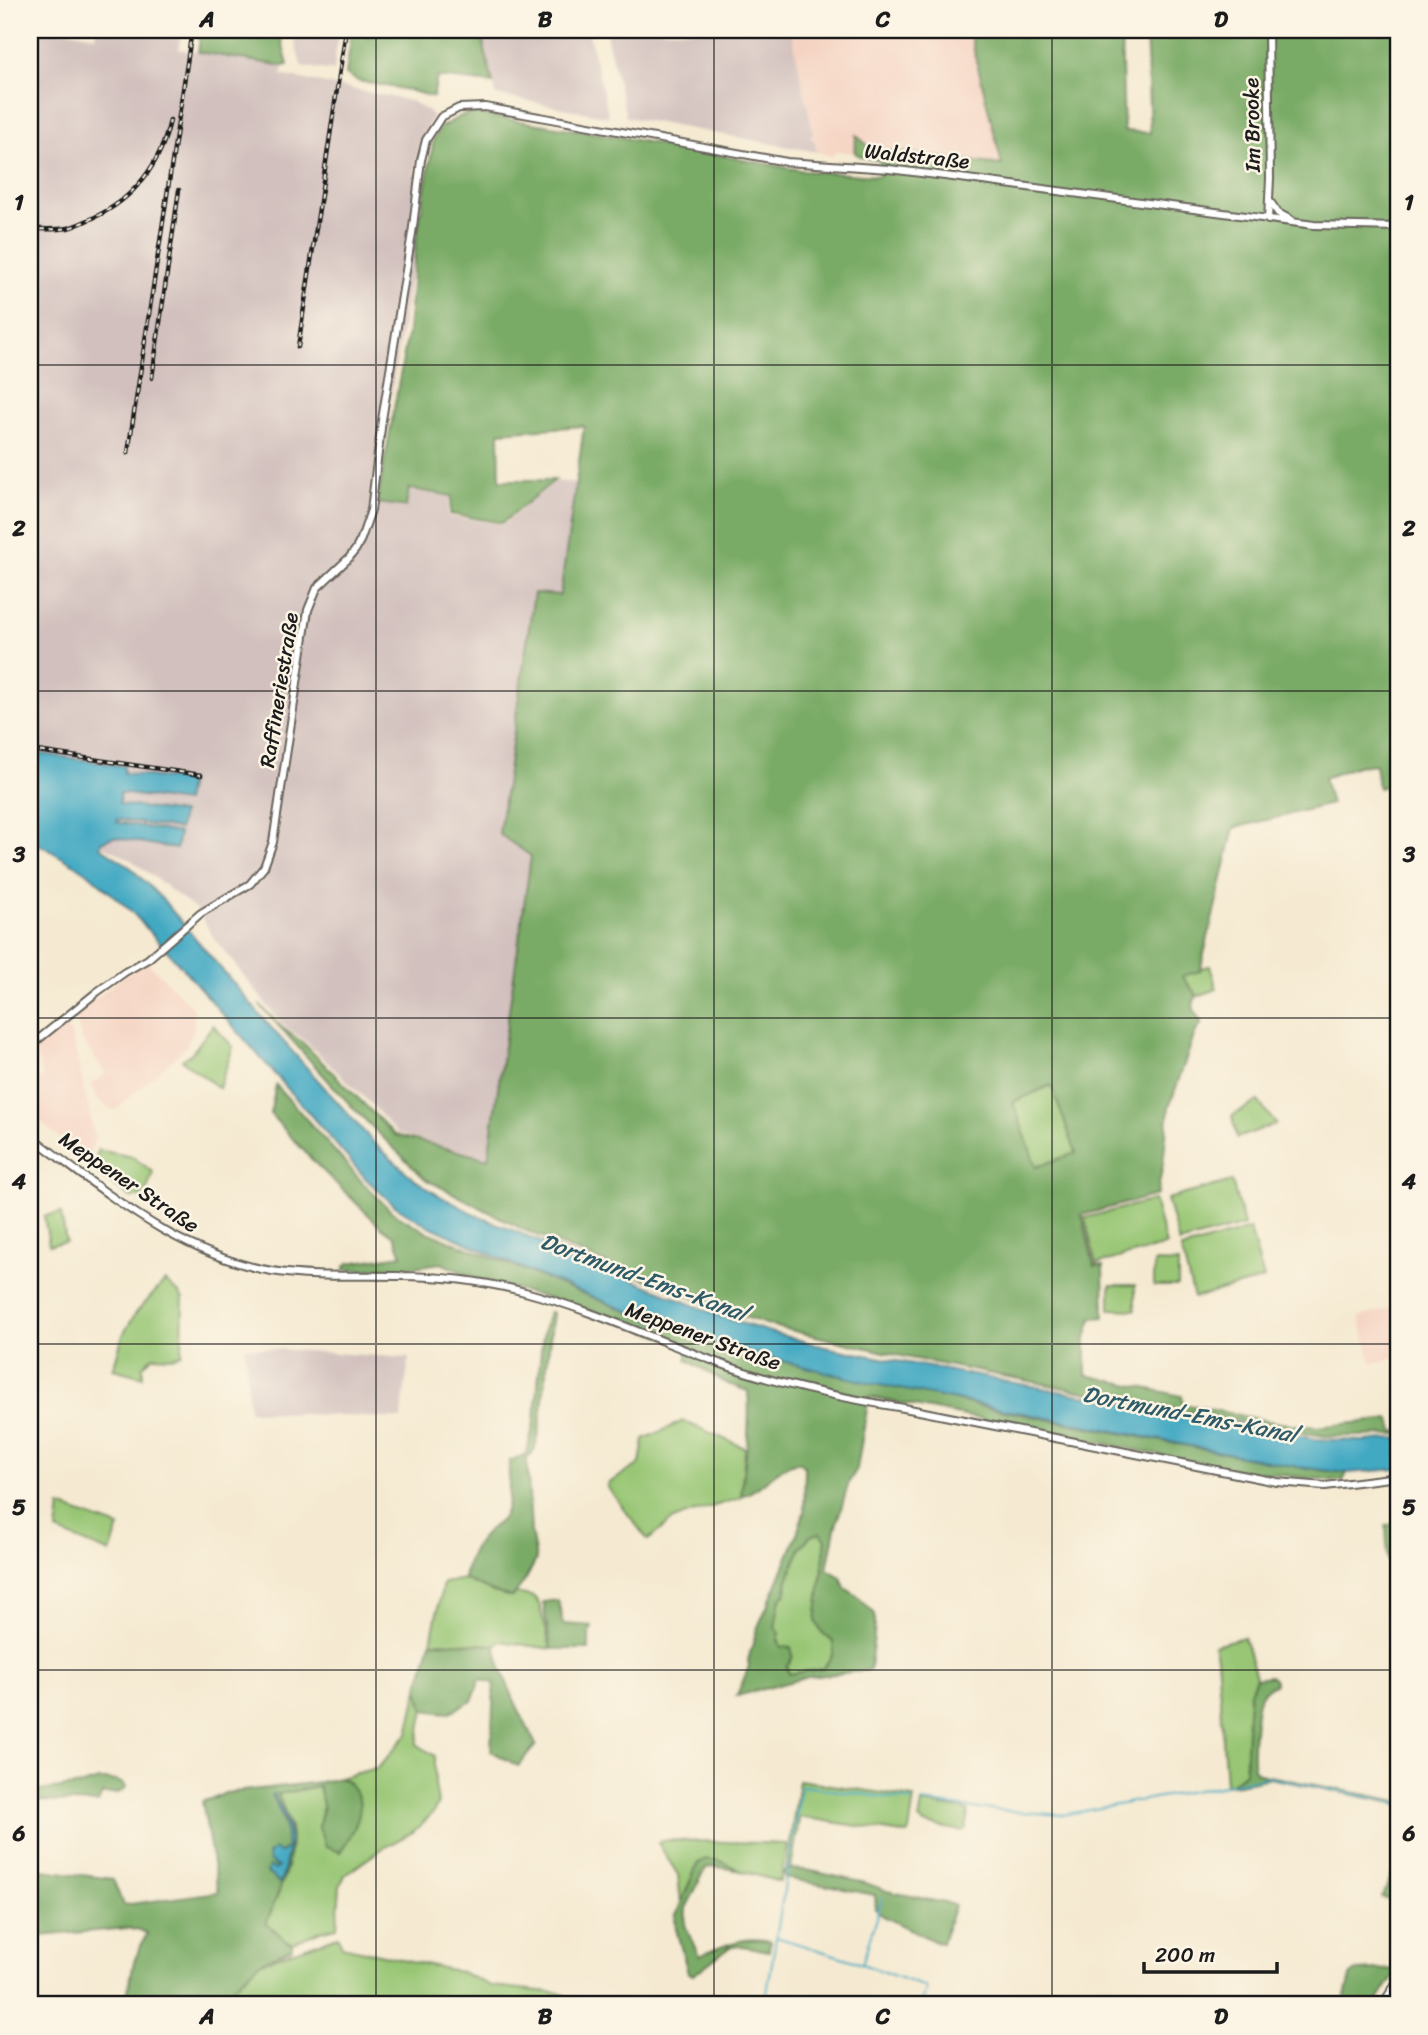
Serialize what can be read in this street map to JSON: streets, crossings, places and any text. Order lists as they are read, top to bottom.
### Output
{
  "streets": {
    "street": [
      "Im Brooke",
      "Waldstraße",
      "Raffineriestraße",
      "Meppener Straße"
    ]
  },
  "crossings": [
    ["Im Brooke", "Waldstraße"],
    ["Waldstraße", "Raffineriestraße"]
  ],
  "water": ["Dortmund-Ems-Kanal"],
  "scale_bar": "200 m",
  "grid": {
    "columns": [
      "A",
      "B",
      "C",
      "D"
    ],
    "rows": [
      "1",
      "2",
      "3",
      "4",
      "5",
      "6"
    ]
  }
}
